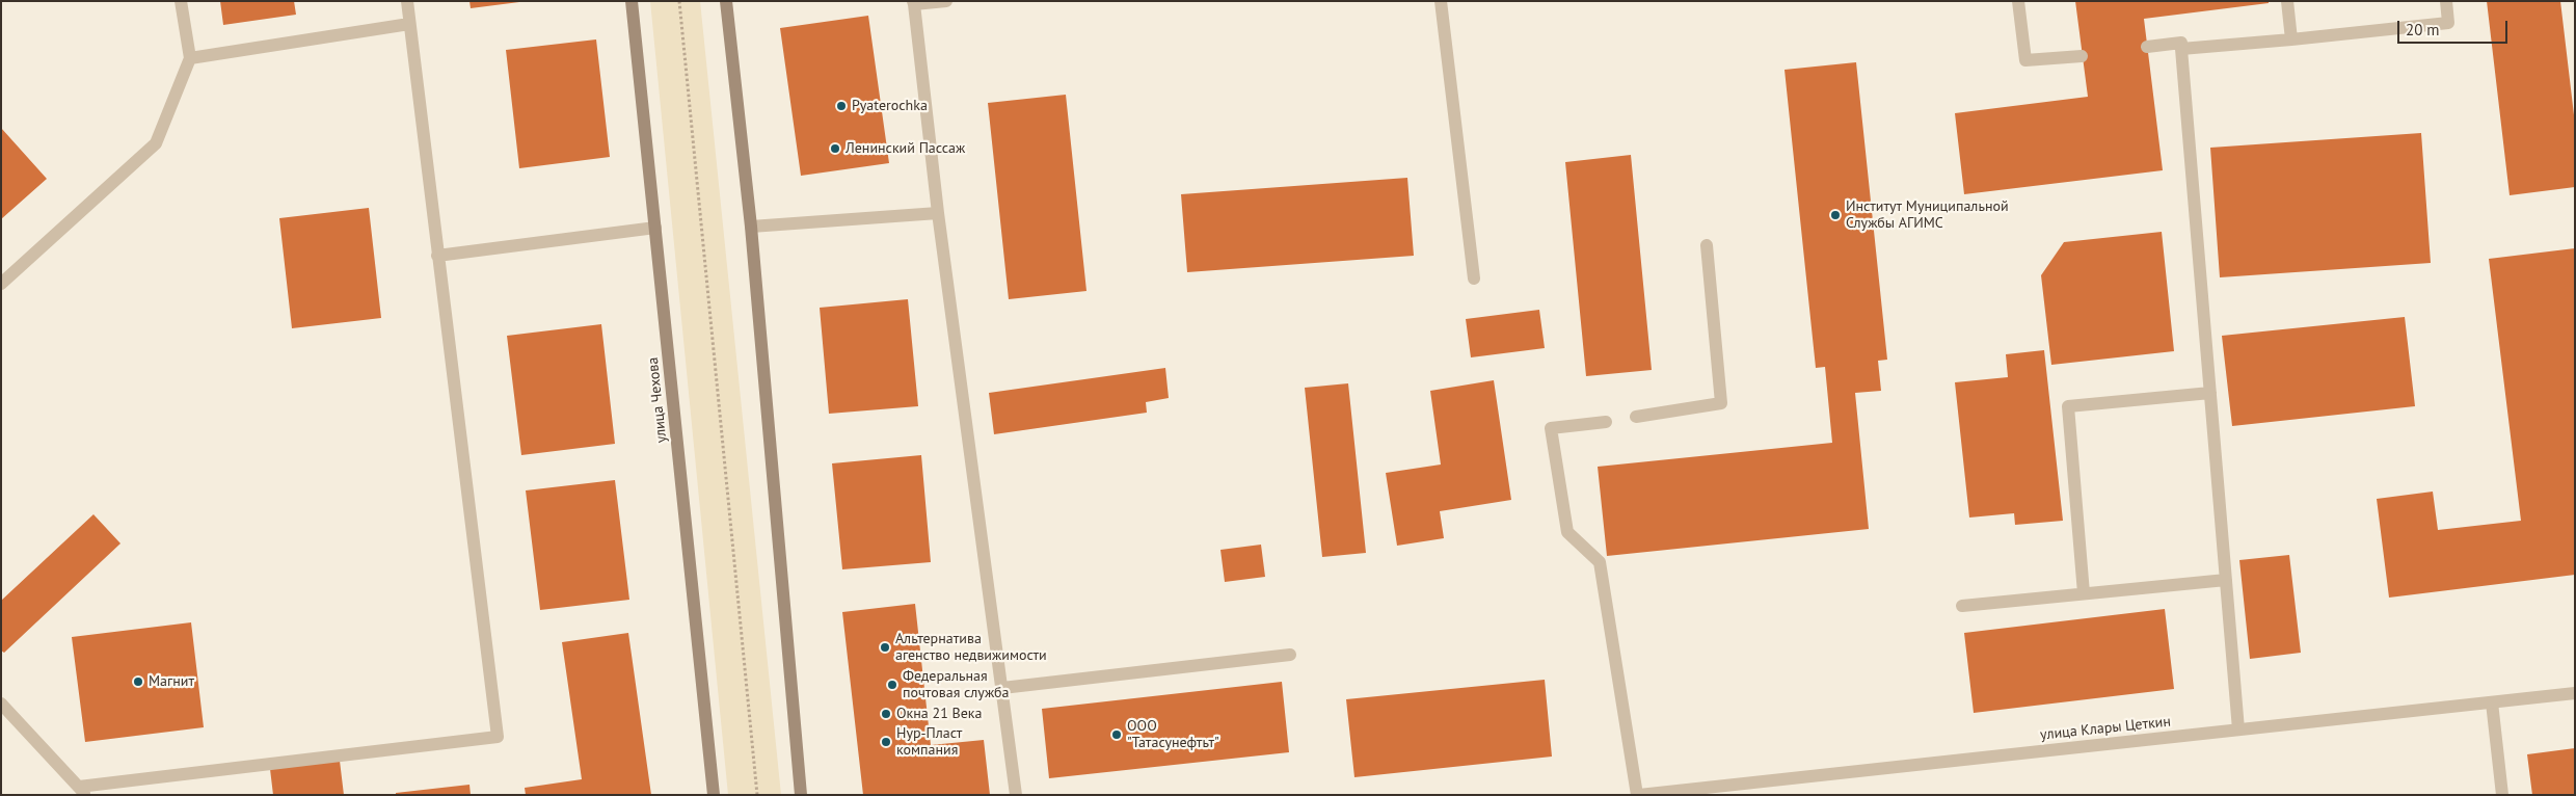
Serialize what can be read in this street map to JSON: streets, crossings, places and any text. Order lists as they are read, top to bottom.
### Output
{
  "streets": {
    "main road": ["улица Чехова"],
    "street": ["улица Клары Цеткин"]
  },
  "places": [
    "Pyaterochka",
    "Ленинский Пассаж",
    "Институт Муниципальной Службы АГИМС",
    "Альтернатива агенство недвижимости",
    "Магнит",
    "Федеральная почтовая служба",
    "Окна 21 Века",
    "ООО \"Татасунефтьт\"",
    "Нур-Пласт компания"
  ],
  "scale_bar": "20 m"
}
